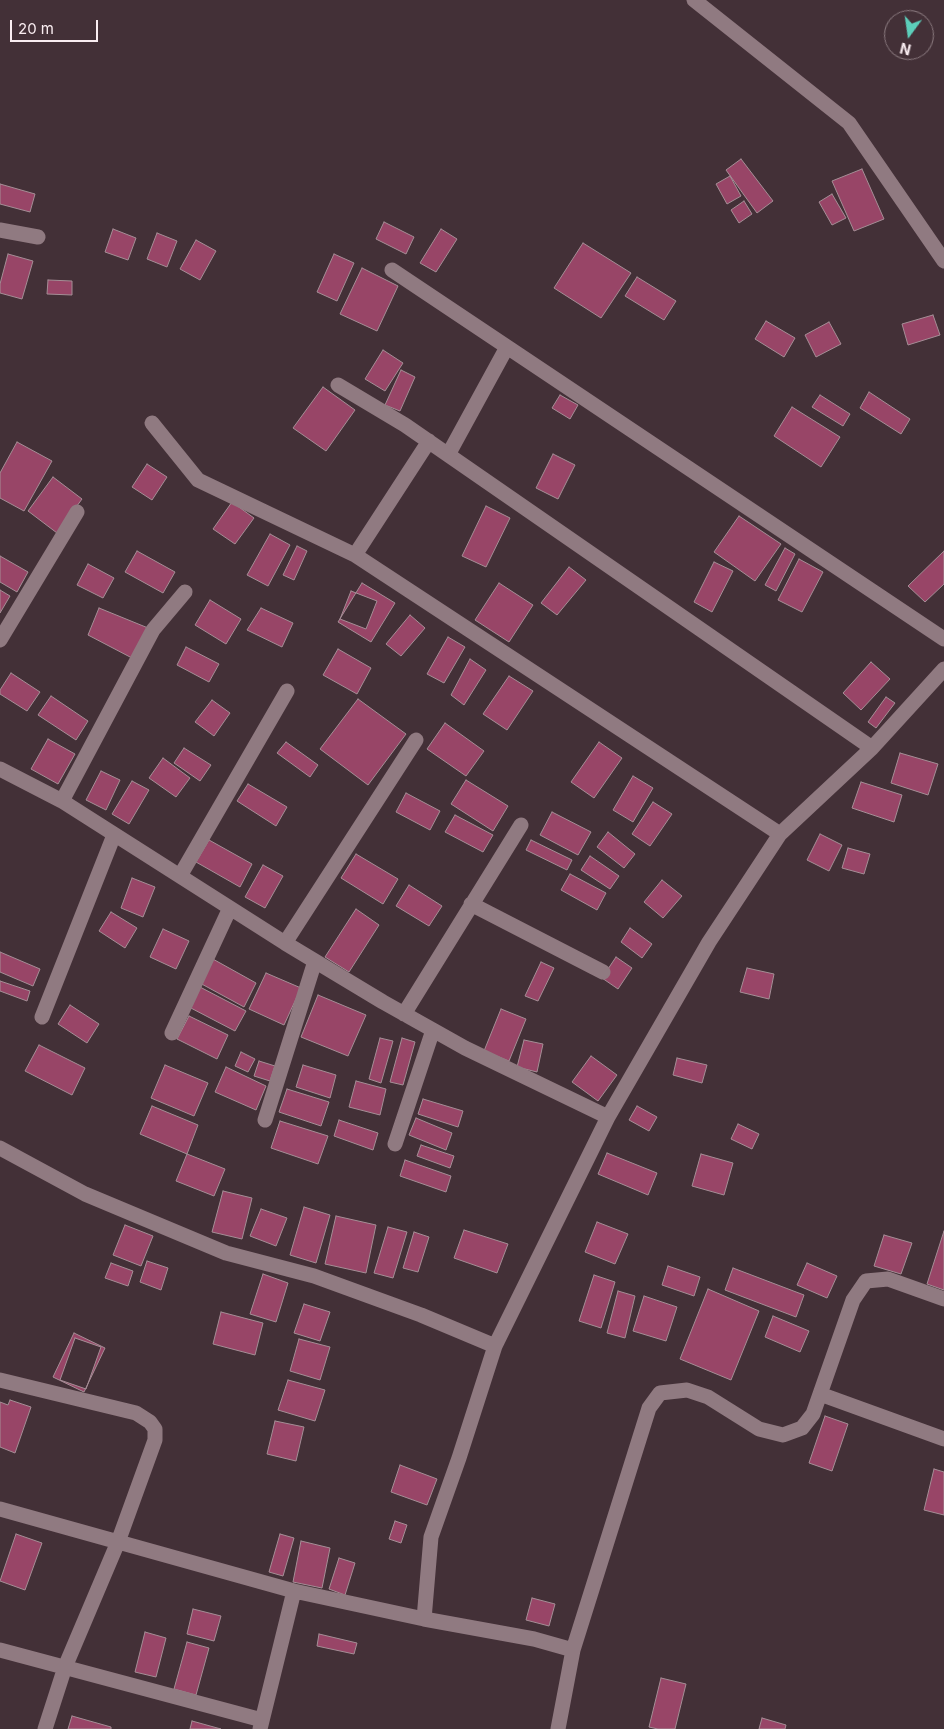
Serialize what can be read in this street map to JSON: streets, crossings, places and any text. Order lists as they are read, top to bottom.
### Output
{
  "scale_bar": "20 m",
  "north": "bottom"
}
